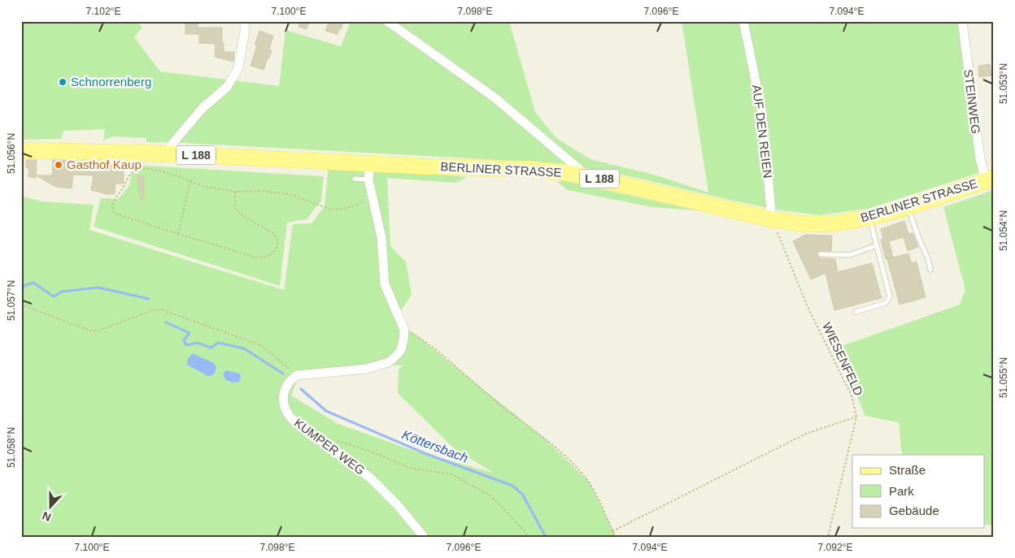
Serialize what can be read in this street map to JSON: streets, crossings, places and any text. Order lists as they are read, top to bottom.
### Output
{
  "streets": {
    "main road": ["L 188", "BERLINER STRASSE"],
    "street": ["STEINWEG", "AUF DEN REIEN", "KUMPER WEG"],
    "path": ["WIESENFELD"]
  },
  "crossings": [
    ["STEINWEG", "BERLINER STRASSE"],
    ["AUF DEN REIEN", "BERLINER STRASSE"],
    ["AUF DEN REIEN", "WIESENFELD"],
    ["BERLINER STRASSE", "WIESENFELD"]
  ],
  "water": ["Köttersbach"],
  "places": ["Schnorrenberg", "Gasthof Kaup"],
  "legend": ["Straße", "Park", "Gebäude"],
  "north": "bottom",
  "coordinates": [
    "7.102°E",
    "7.100°E",
    "7.098°E",
    "7.096°E",
    "7.094°E",
    "51.053°N",
    "51.056°N",
    "51.054°N",
    "51.057°N",
    "51.055°N",
    "51.058°N",
    "7.092°E"
  ]
}
